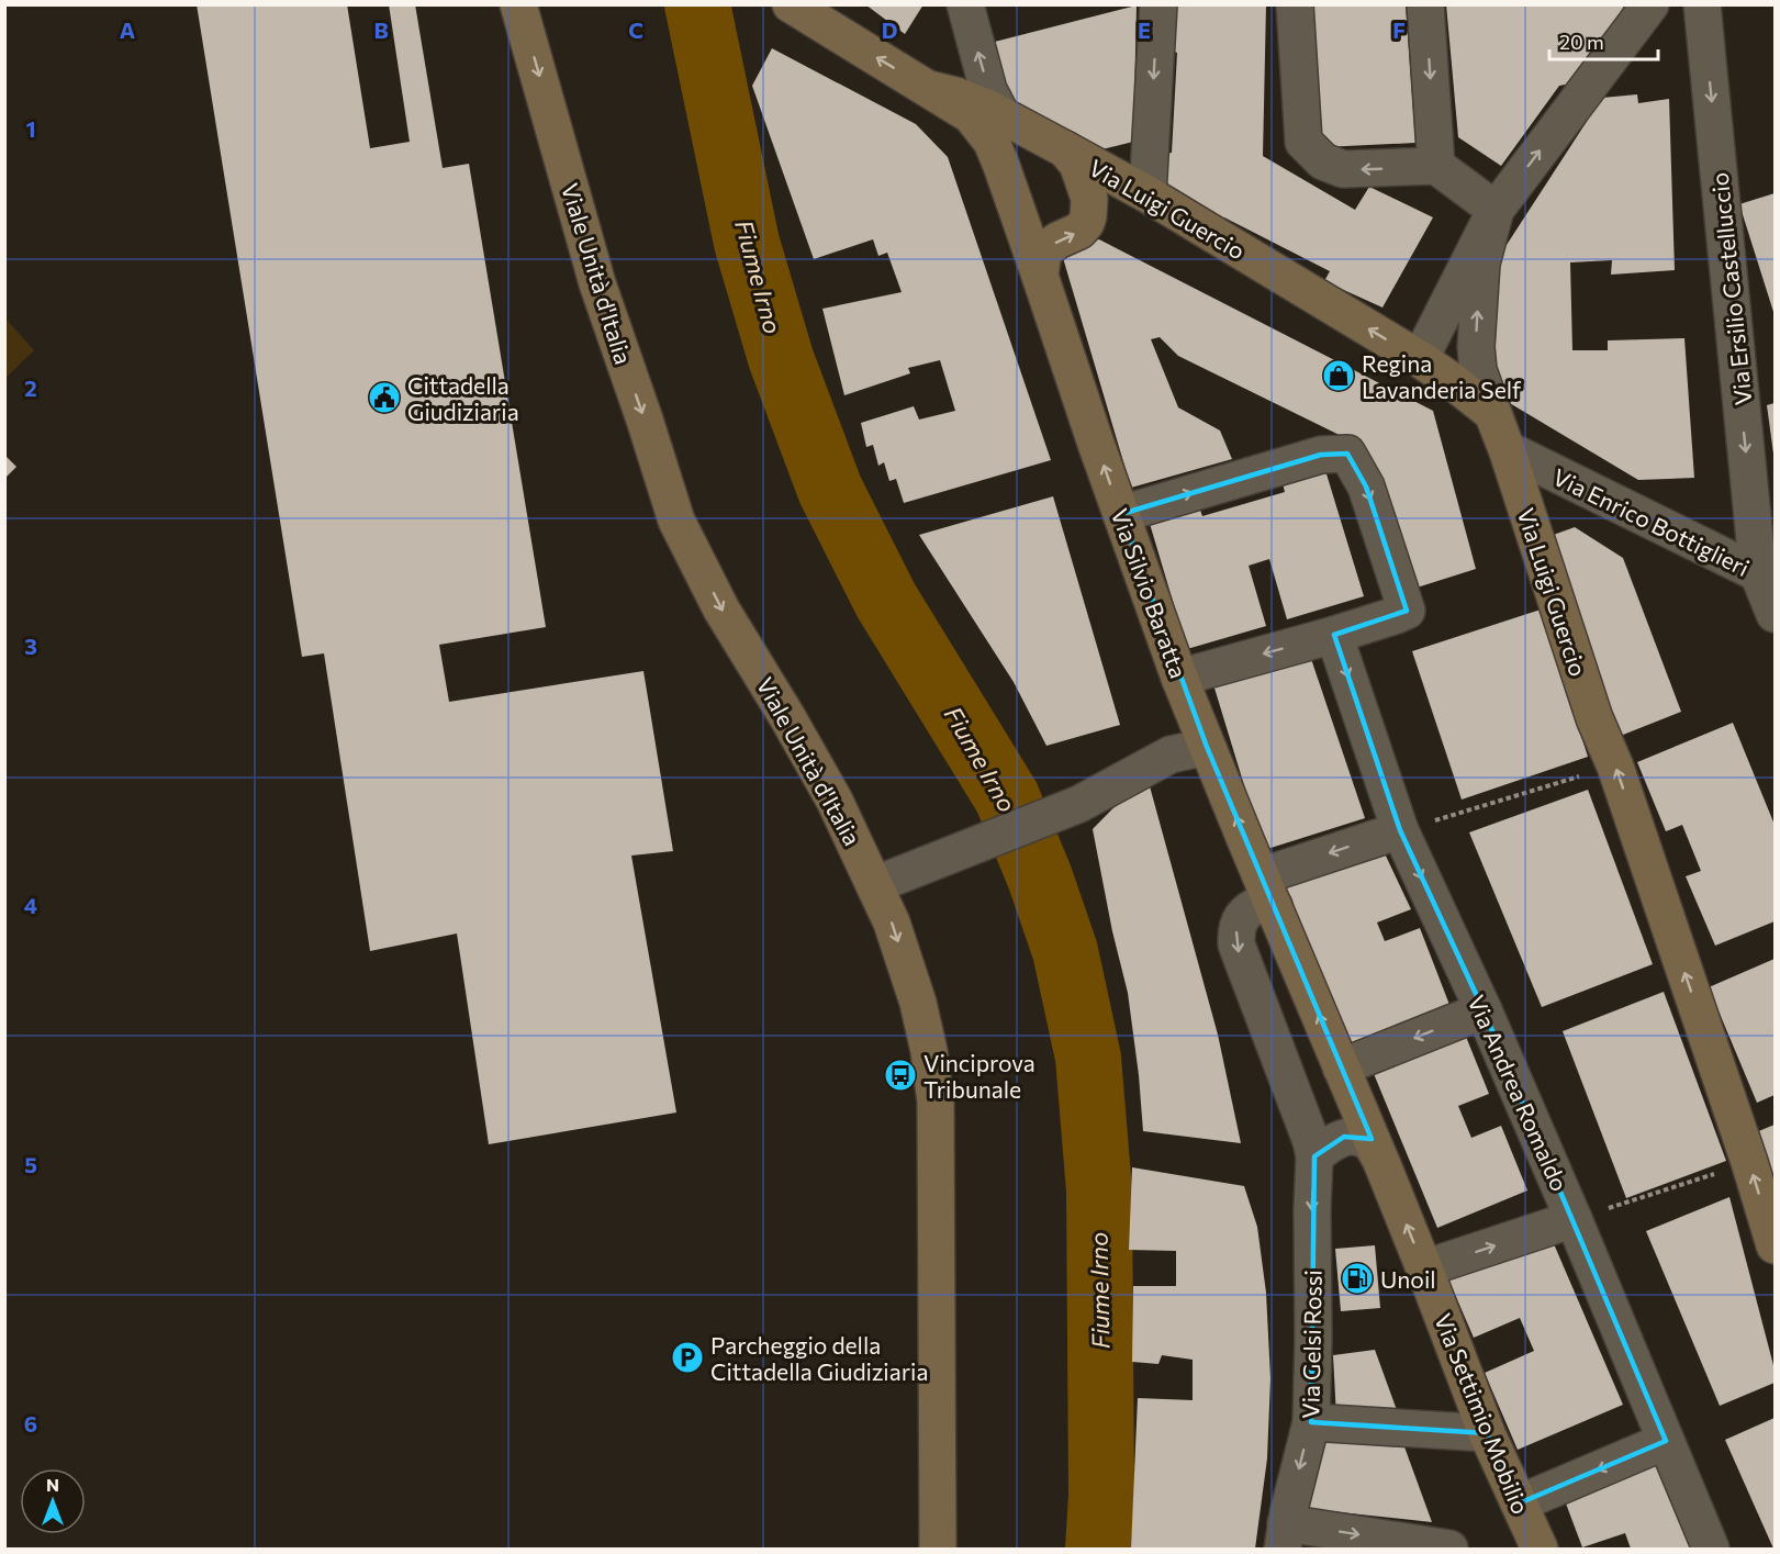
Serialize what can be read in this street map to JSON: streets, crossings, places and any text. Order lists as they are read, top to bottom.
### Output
{
  "streets": {
    "main road": [
      "Via Luigi Guercio",
      "Viale Unità d'Italia",
      "Via Silvio Baratta",
      "Via Settimio Mobilio"
    ],
    "street": [
      "Via Ersilio Castelluccio",
      "Via Enrico Bottiglieri",
      "Via Andrea Romaldo",
      "Via Gelsi Rossi"
    ]
  },
  "crossings": [
    ["Via Luigi Guercio", "Via Enrico Bottiglieri"],
    ["Via Ersilio Castelluccio", "Via Enrico Bottiglieri"],
    ["Via Silvio Baratta", "Via Settimio Mobilio"]
  ],
  "one_way": [
    "Via Luigi Guercio",
    "Viale Unità d'Italia",
    "Via Silvio Baratta",
    "Via Andrea Romaldo",
    "Via Gelsi Rossi"
  ],
  "water": ["Fiume Irno"],
  "places": {
    "shop": ["Regina Lavanderia Self"],
    "public building": ["Cittadella Giudiziaria"],
    "bus stop": ["Vinciprova Tribunale"],
    "fuel station": ["Unoil"],
    "parking": ["Parcheggio della Cittadella Giudiziaria"]
  },
  "scale_bar": "20 m",
  "north": "top",
  "grid": {
    "columns": [
      "A",
      "B",
      "C",
      "D",
      "E",
      "F"
    ],
    "rows": [
      "1",
      "2",
      "3",
      "4",
      "5",
      "6"
    ]
  }
}
